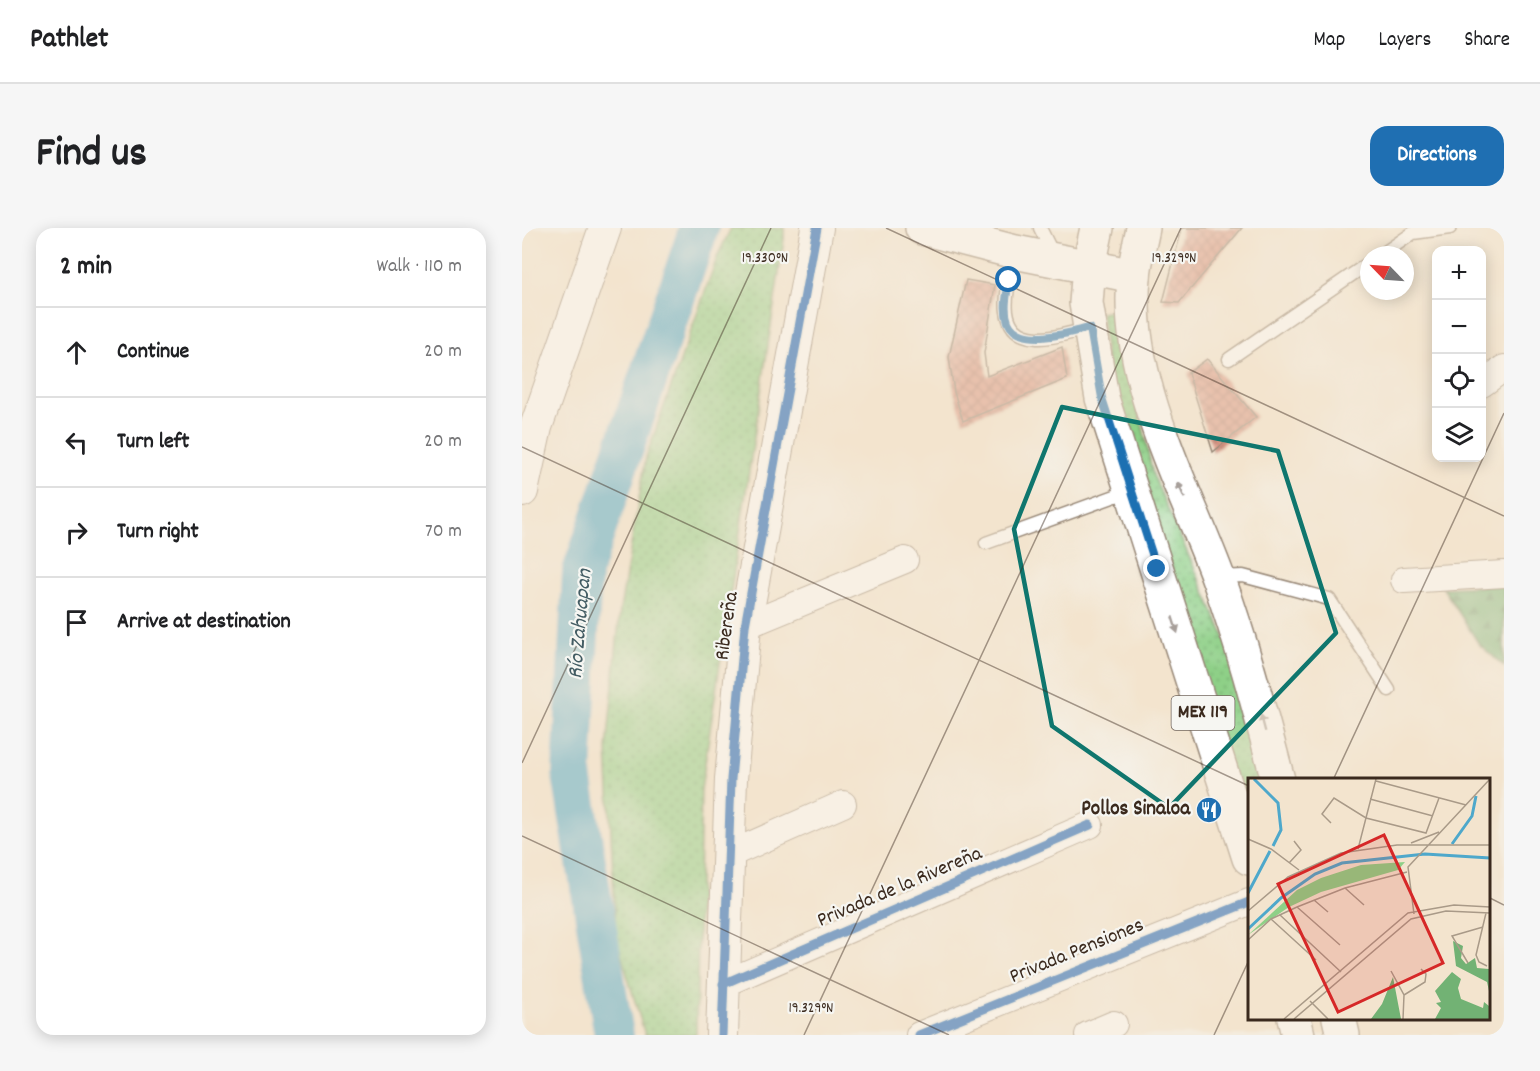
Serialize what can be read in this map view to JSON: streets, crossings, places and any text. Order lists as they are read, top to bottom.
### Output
{
  "streets": {
    "main road": ["MEX 119"],
    "street": ["Ribereña", "Privada de la Rivereña", "Privada Pensiones"]
  },
  "crossings": [
    ["Ribereña", "Privada de la Rivereña"]
  ],
  "water": ["Río Zahuapan"],
  "places": {
    "restaurant": ["Pollos Sinaloa"]
  },
  "north": "top left",
  "page": {
    "header": "Pathlet",
    "nav": ["Map", "Layers", "Share"],
    "title": "Find us",
    "buttons": "Directions",
    "heading": ["2 min", "Walk · 110 m"],
    "map_buttons": ["+", "−"],
    "list": [
      ["Continue", "20 m"],
      ["Turn left", "20 m"],
      ["Turn right", "70 m"],
      "Arrive at destination"
    ]
  },
  "coordinates": ["19.330°N", "19.329°N"]
}
